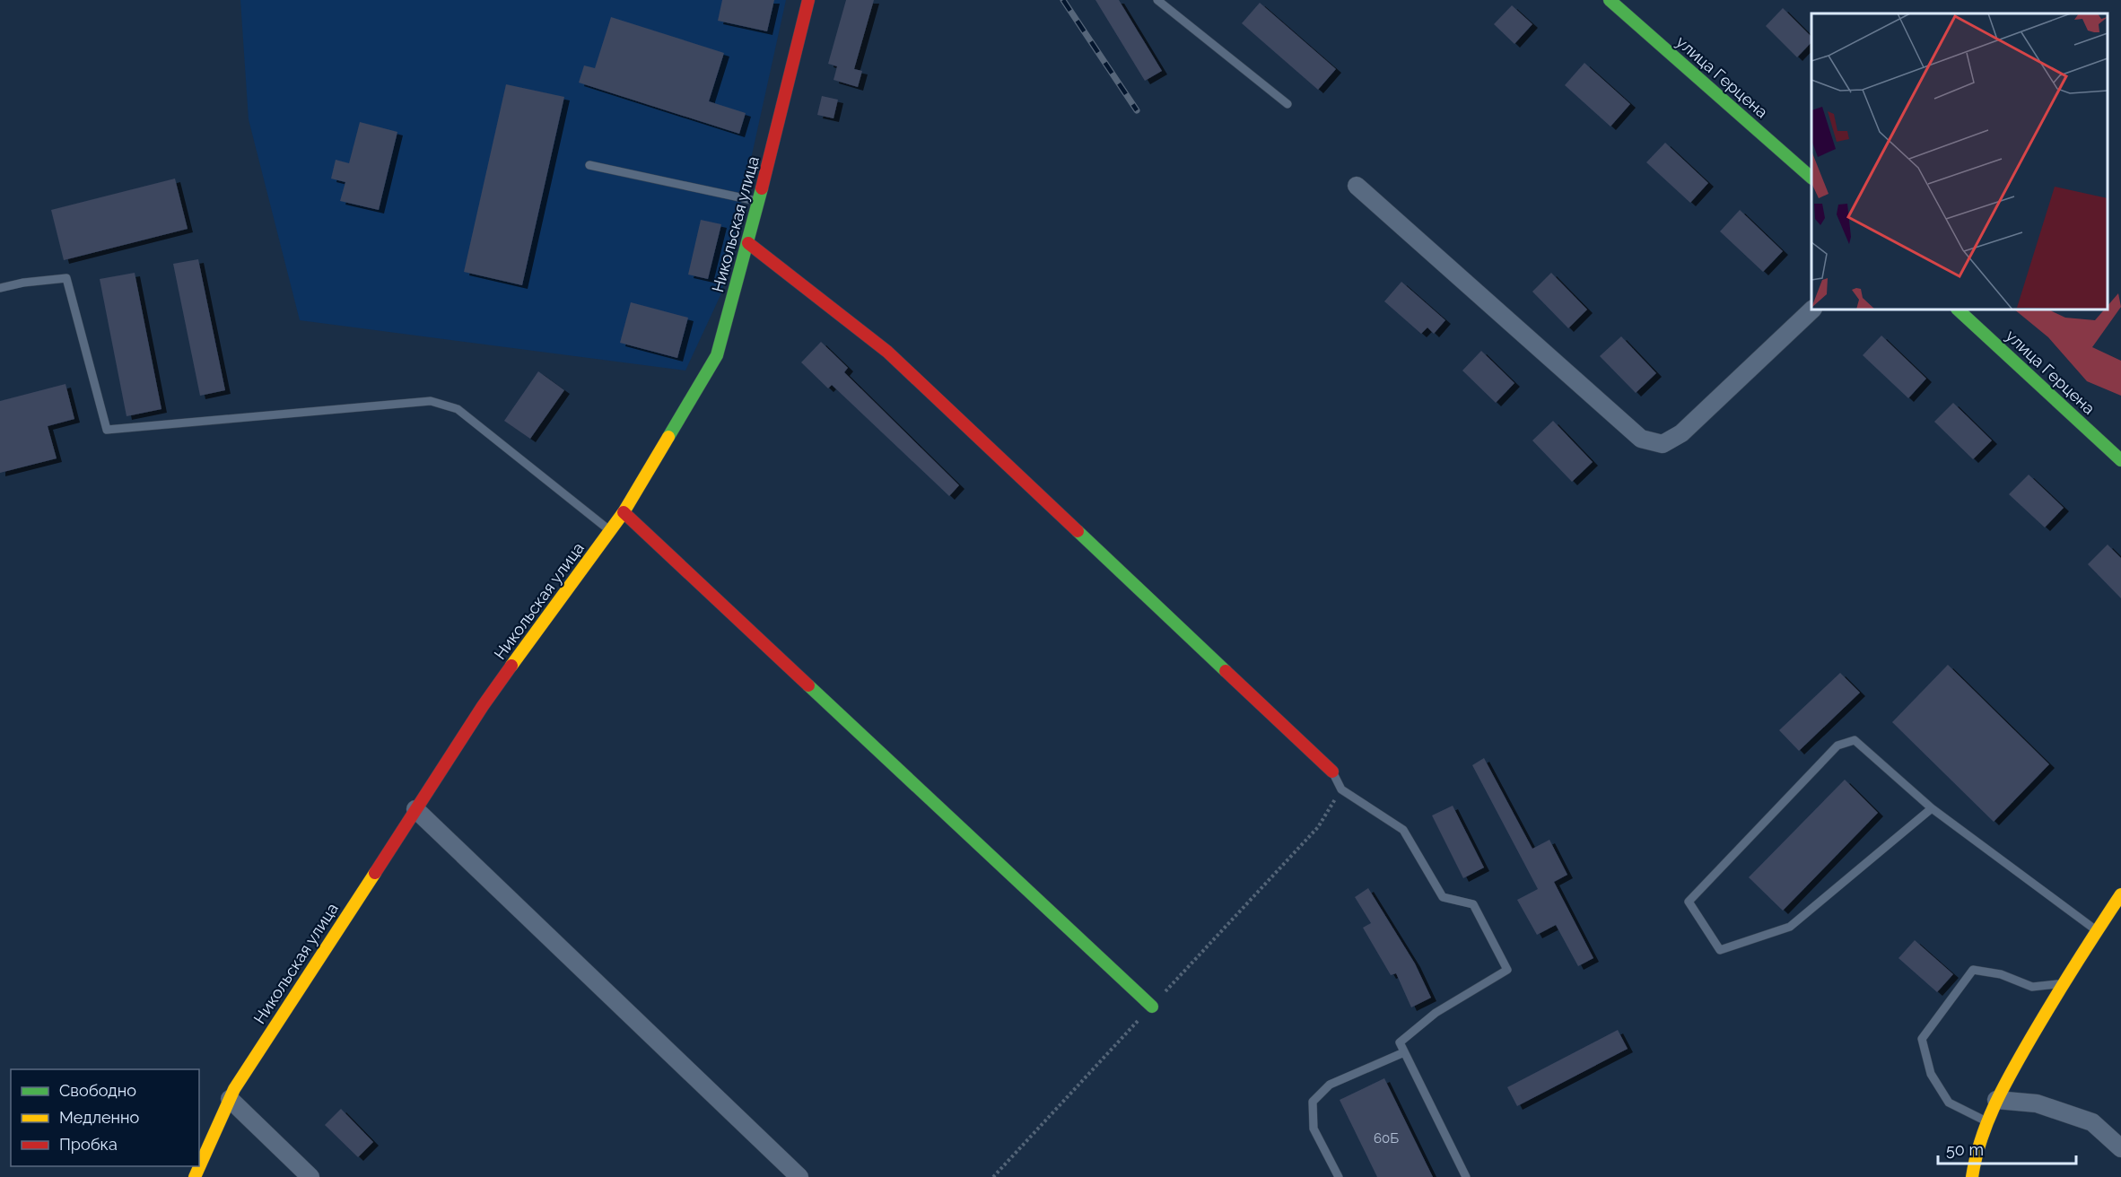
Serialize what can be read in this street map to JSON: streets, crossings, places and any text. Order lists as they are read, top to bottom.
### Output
{
  "streets": {
    "street": ["улица Герцена", "Никольская улица"]
  },
  "house_numbers": ["60Б"],
  "legend": ["Свободно", "Медленно", "Пробка"],
  "scale_bar": "50 m"
}
